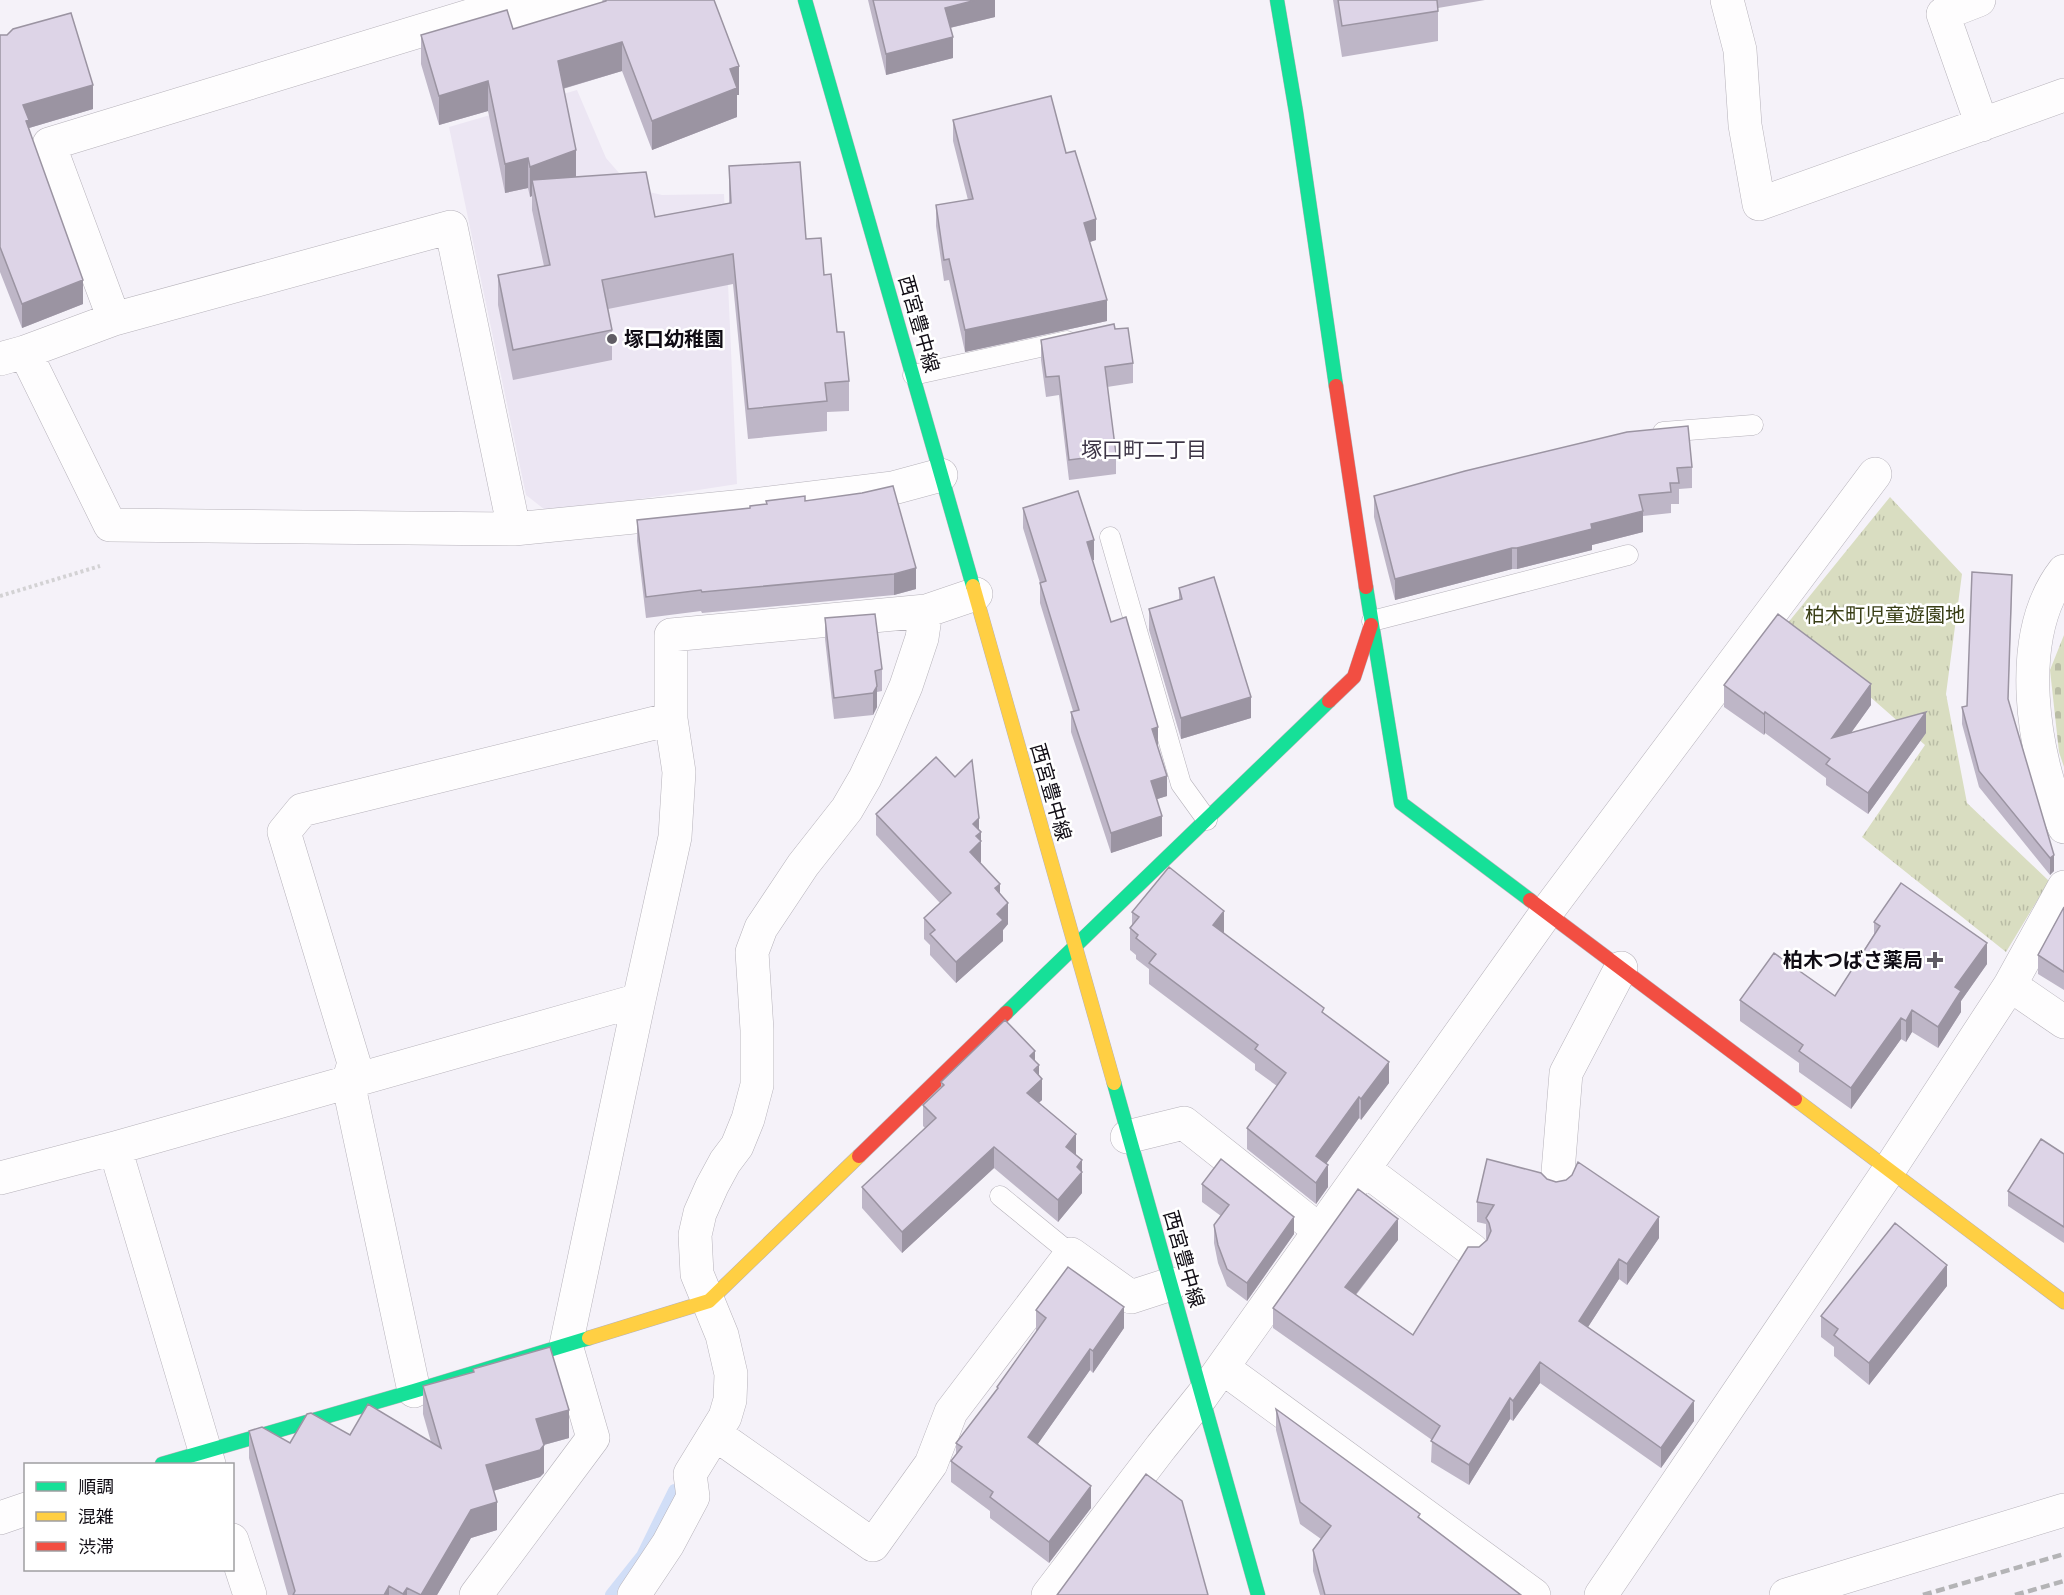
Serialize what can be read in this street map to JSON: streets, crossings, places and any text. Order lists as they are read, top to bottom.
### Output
{
  "streets": {
    "street": ["西宮豊中線"]
  },
  "districts": ["塚口町二丁目"],
  "parks": ["柏木町児童遊園地"],
  "places": {
    "other": ["塚口幼稚園"],
    "health": ["柏木つばさ薬局"]
  },
  "legend": ["順調", "混雑", "渋滞"]
}
